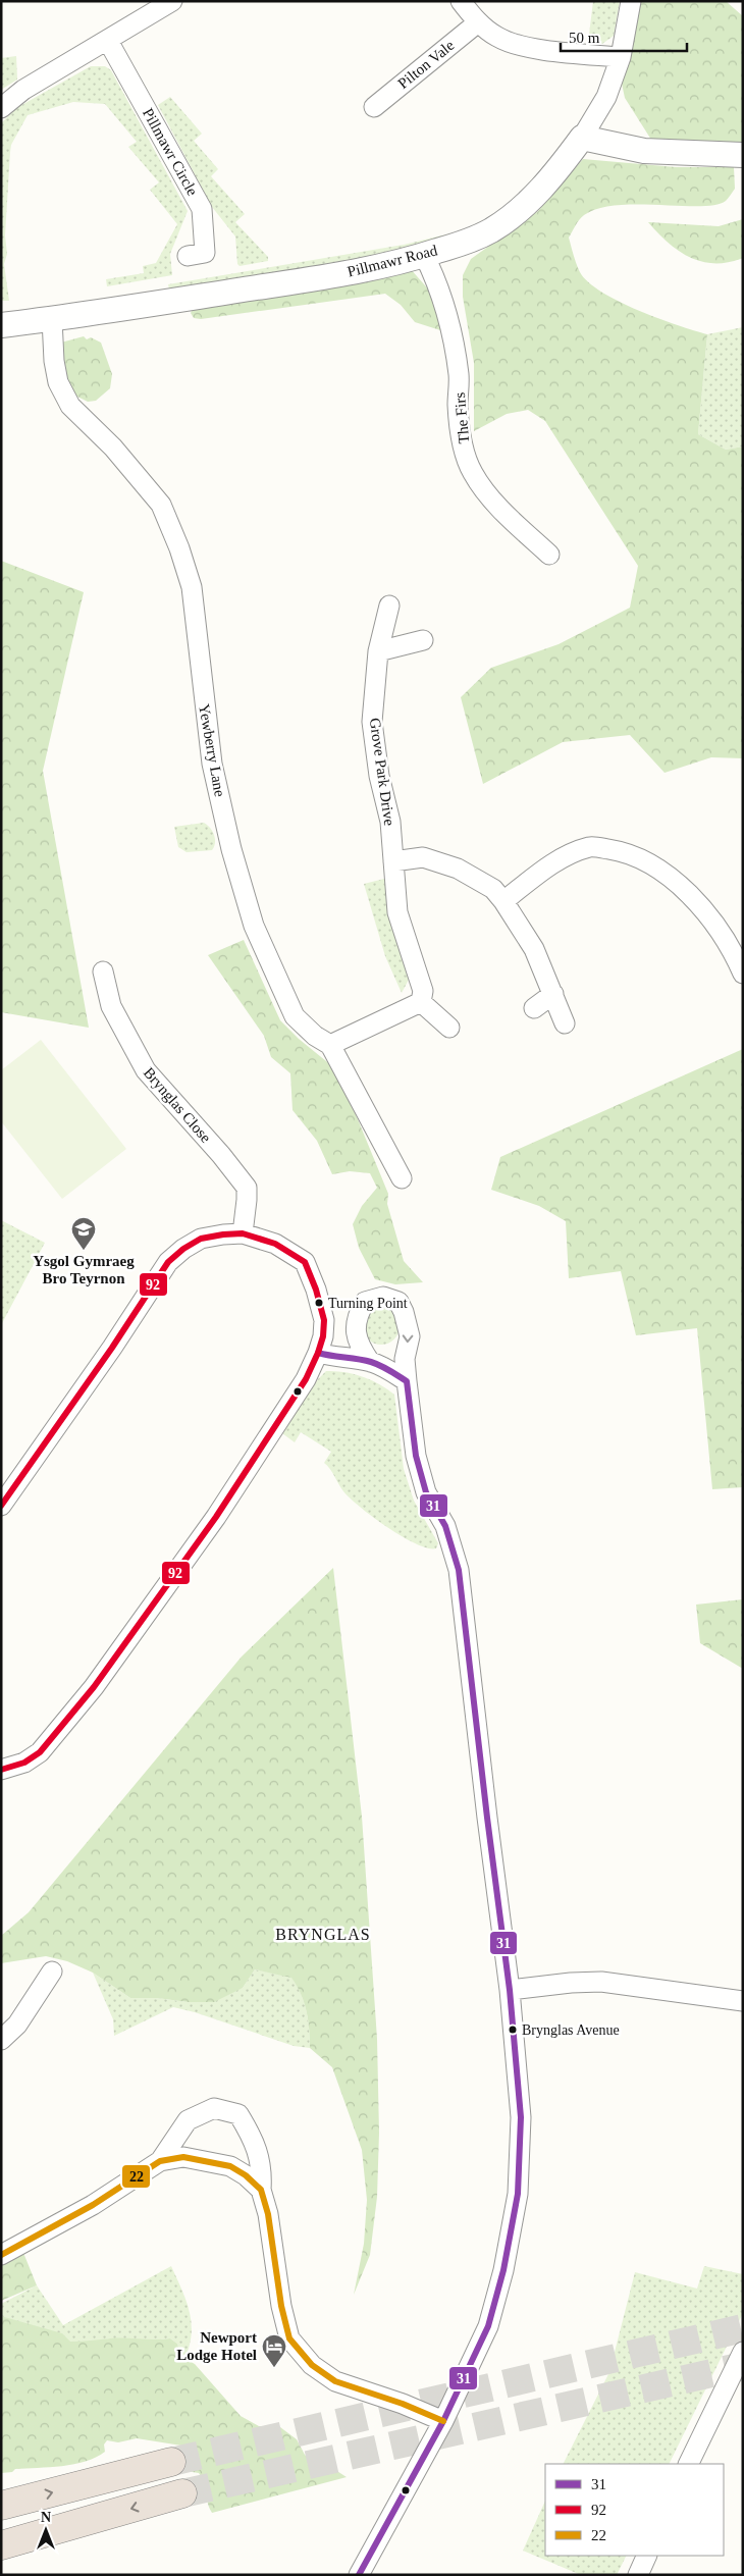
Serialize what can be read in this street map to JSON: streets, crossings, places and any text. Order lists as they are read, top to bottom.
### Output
{
  "streets": {
    "street": [
      "Pilton Vale",
      "Pillmawr Circle",
      "Pillmawr Road",
      "The Firs",
      "Yewberry Lane",
      "Grove Park Drive",
      "Brynglas Close"
    ]
  },
  "crossings": [
    ["Pillmawr Road", "The Firs"],
    ["Pillmawr Road", "Yewberry Lane"]
  ],
  "districts": ["BRYNGLAS"],
  "places": {
    "school or university": ["Ysgol Gymraeg Bro Teyrnon"],
    "other": ["Turning Point", "Brynglas Avenue"],
    "hotel": ["Newport Lodge Hotel"]
  },
  "lines": ["transit line 92", "transit line 31", "transit line 22"],
  "legend": ["31", "92", "22"],
  "scale_bar": "50 m",
  "north": "top"
}
